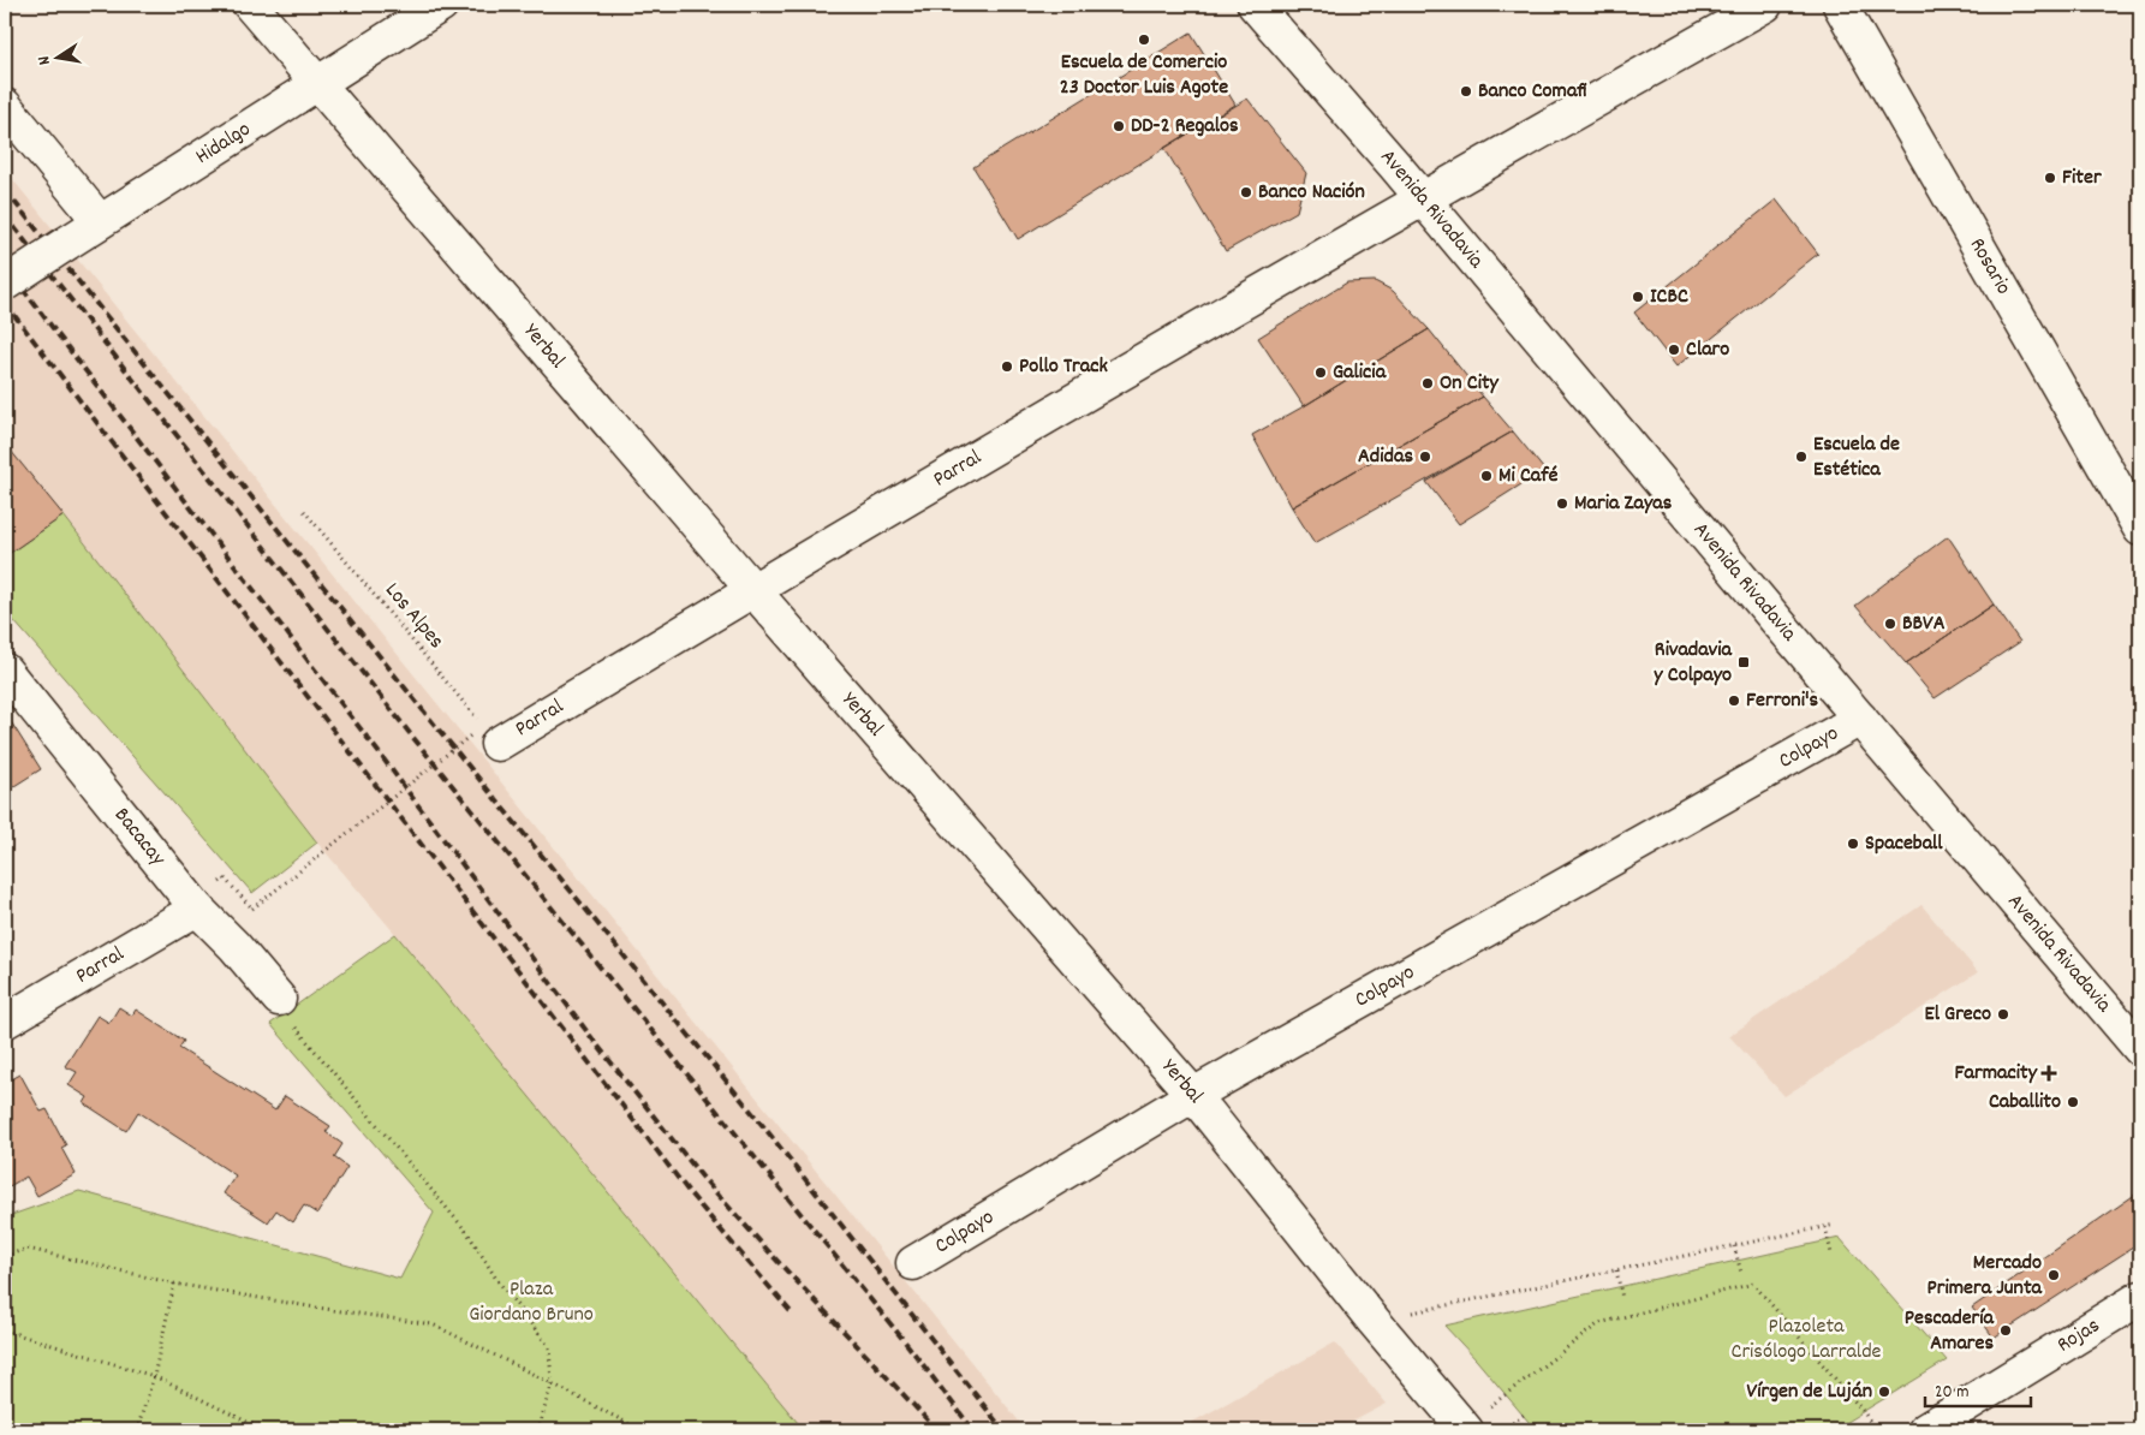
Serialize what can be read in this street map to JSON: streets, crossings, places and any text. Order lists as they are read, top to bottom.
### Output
{
  "streets": {
    "street": [
      "Hidalgo",
      "Avenida Rivadavia",
      "Rosario",
      "Yerbal",
      "Parral",
      "Colpayo",
      "Bacacay",
      "Rojas"
    ],
    "path": ["Los Alpes"]
  },
  "crossings": [
    ["Hidalgo", "Yerbal"],
    ["Avenida Rivadavia", "Parral"],
    ["Avenida Rivadavia", "Colpayo"],
    ["Yerbal", "Parral"],
    ["Yerbal", "Colpayo"],
    ["Parral", "Los Alpes"],
    ["Parral", "Bacacay"]
  ],
  "parks": ["Plaza Giordano Bruno", "Plazoleta Crisólogo Larralde"],
  "places": {
    "other": [
      "Escuela de Comercio 23 Doctor Luis Agote",
      "Banco Comafi",
      "DD-2 Regalos",
      "Fiter",
      "Banco Nación",
      "ICBC",
      "Claro",
      "Pollo Track",
      "Galicia",
      "On City",
      "Adidas",
      "Escuela de Estética",
      "Mi Café",
      "Maria Zayas",
      "BBVA",
      "Ferroni's",
      "Spaceball",
      "El Greco",
      "Caballito",
      "Mercado Primera Junta",
      "Pescadería Amares",
      "Vírgen de Luján"
    ],
    "transit": ["Rivadavia y Colpayo"],
    "health": ["Farmacity"]
  },
  "scale_bar": "20 m",
  "north": "left"
}
